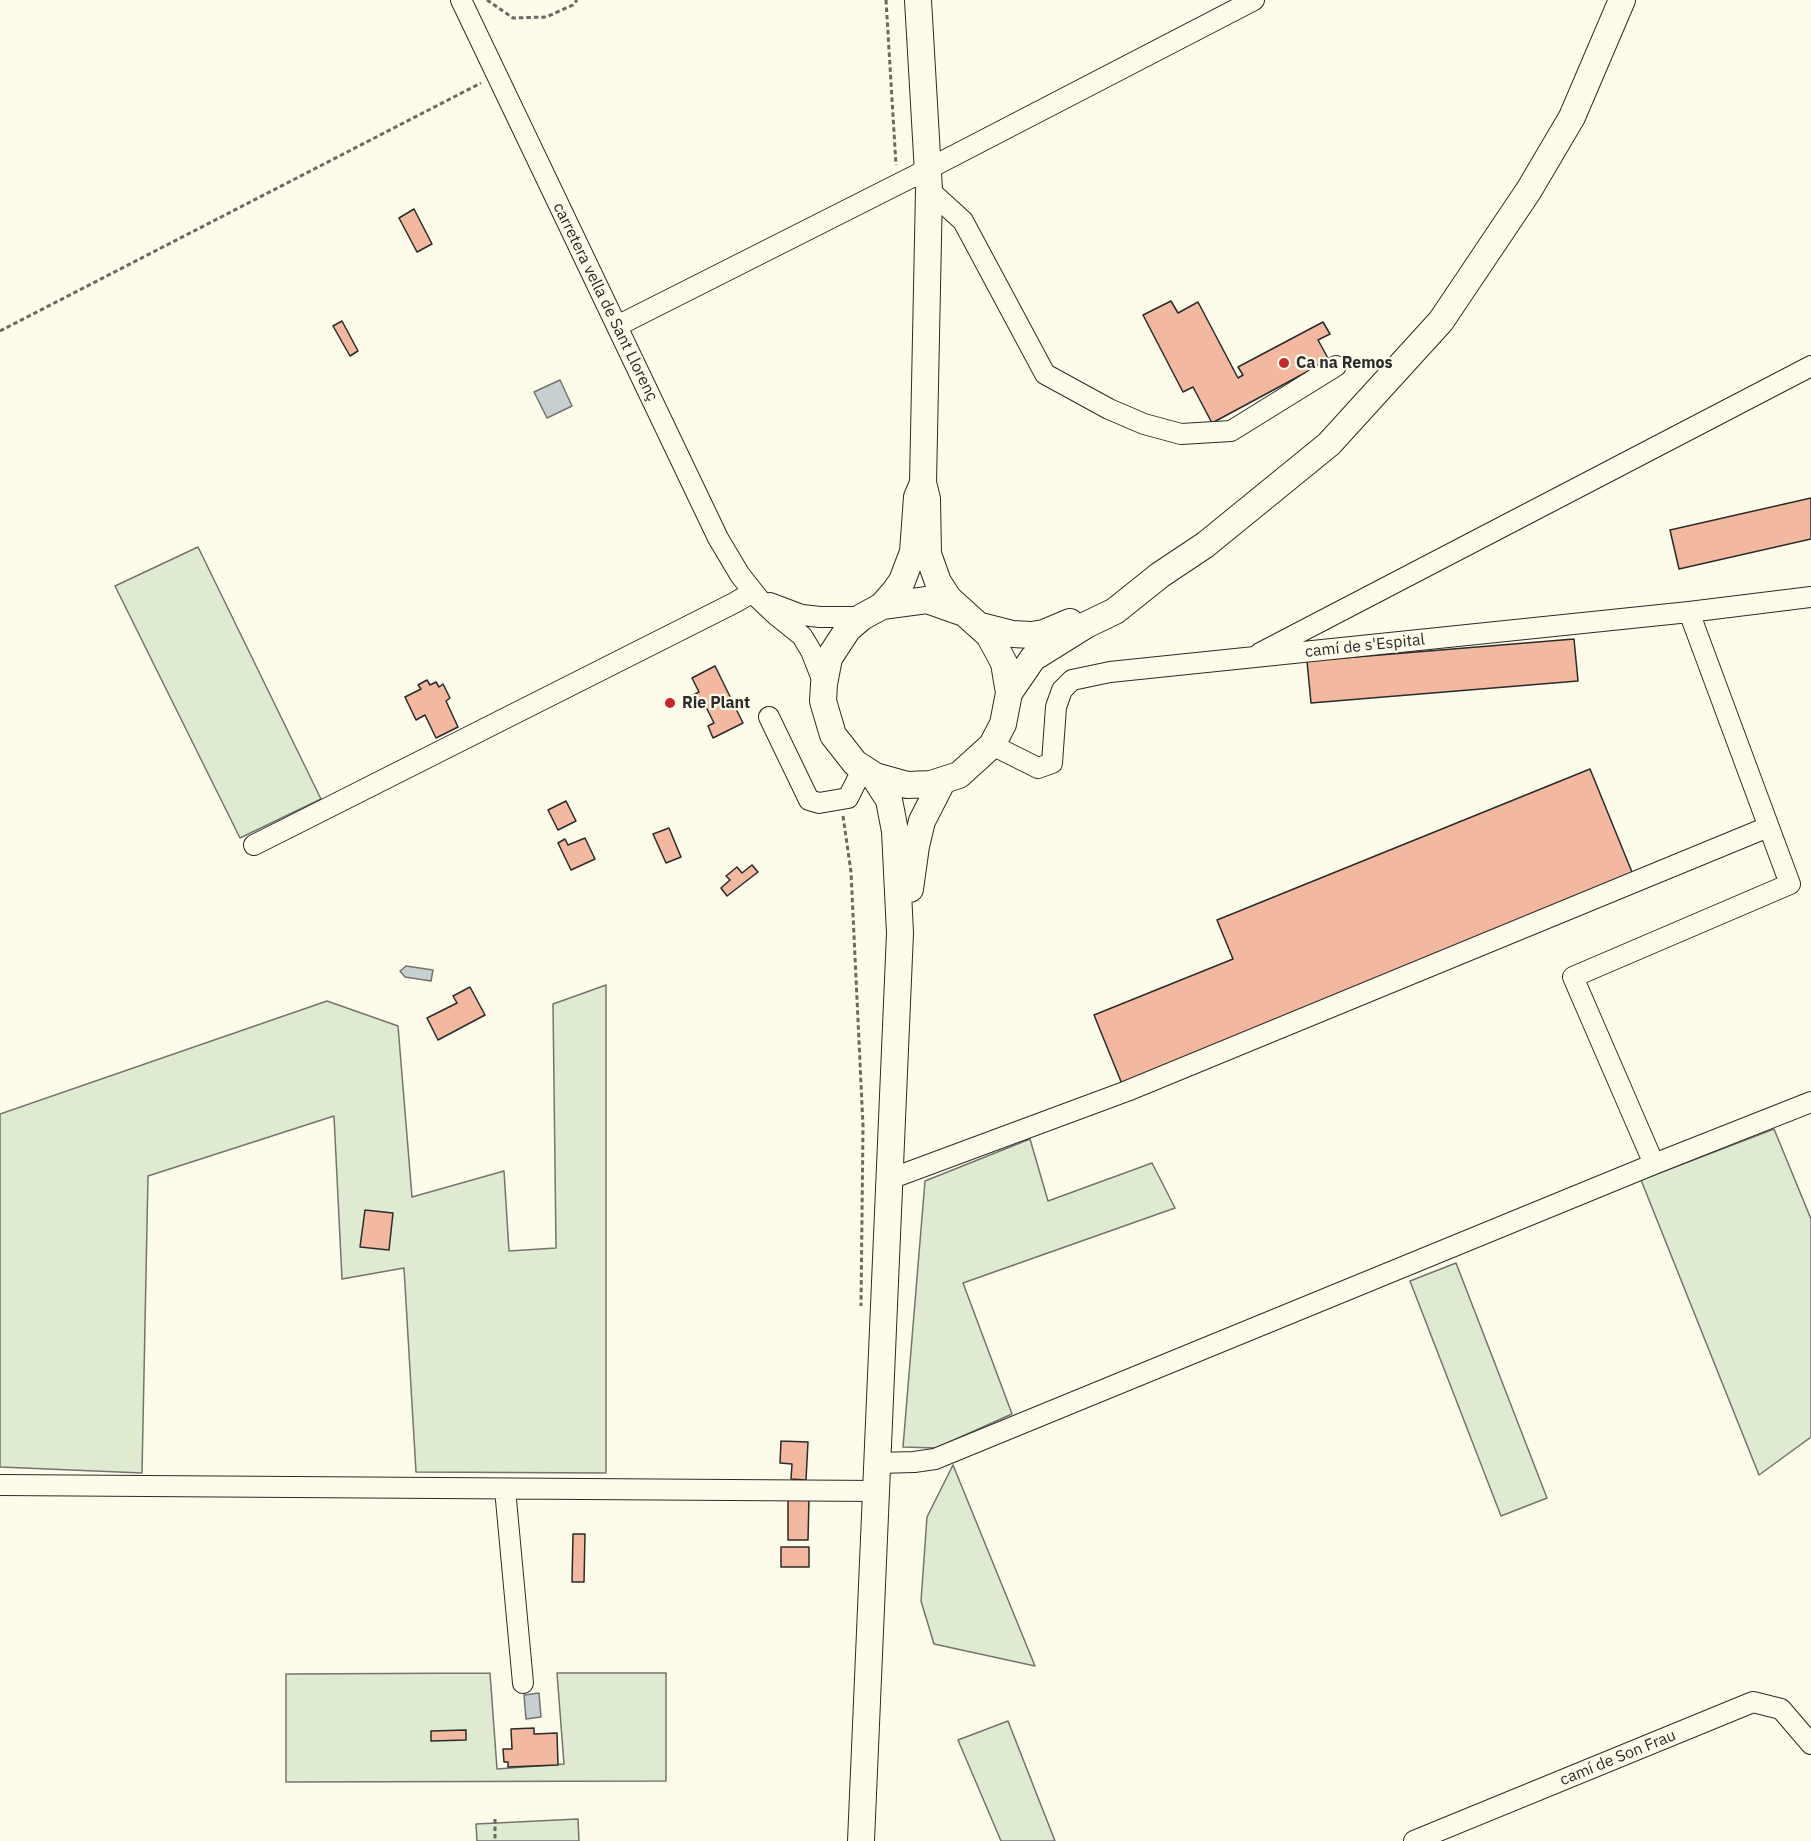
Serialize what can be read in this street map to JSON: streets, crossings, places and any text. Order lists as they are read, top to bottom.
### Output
{
  "streets": {
    "street": ["carretera vella de Sant Llorenç", "camí de s'Espital", "camí de Son Frau"]
  },
  "crossings": [
    ["carretera vella de Sant Llorenç", "camí de s'Espital"]
  ],
  "places": ["Ca na Remos", "Rie Plant"]
}
